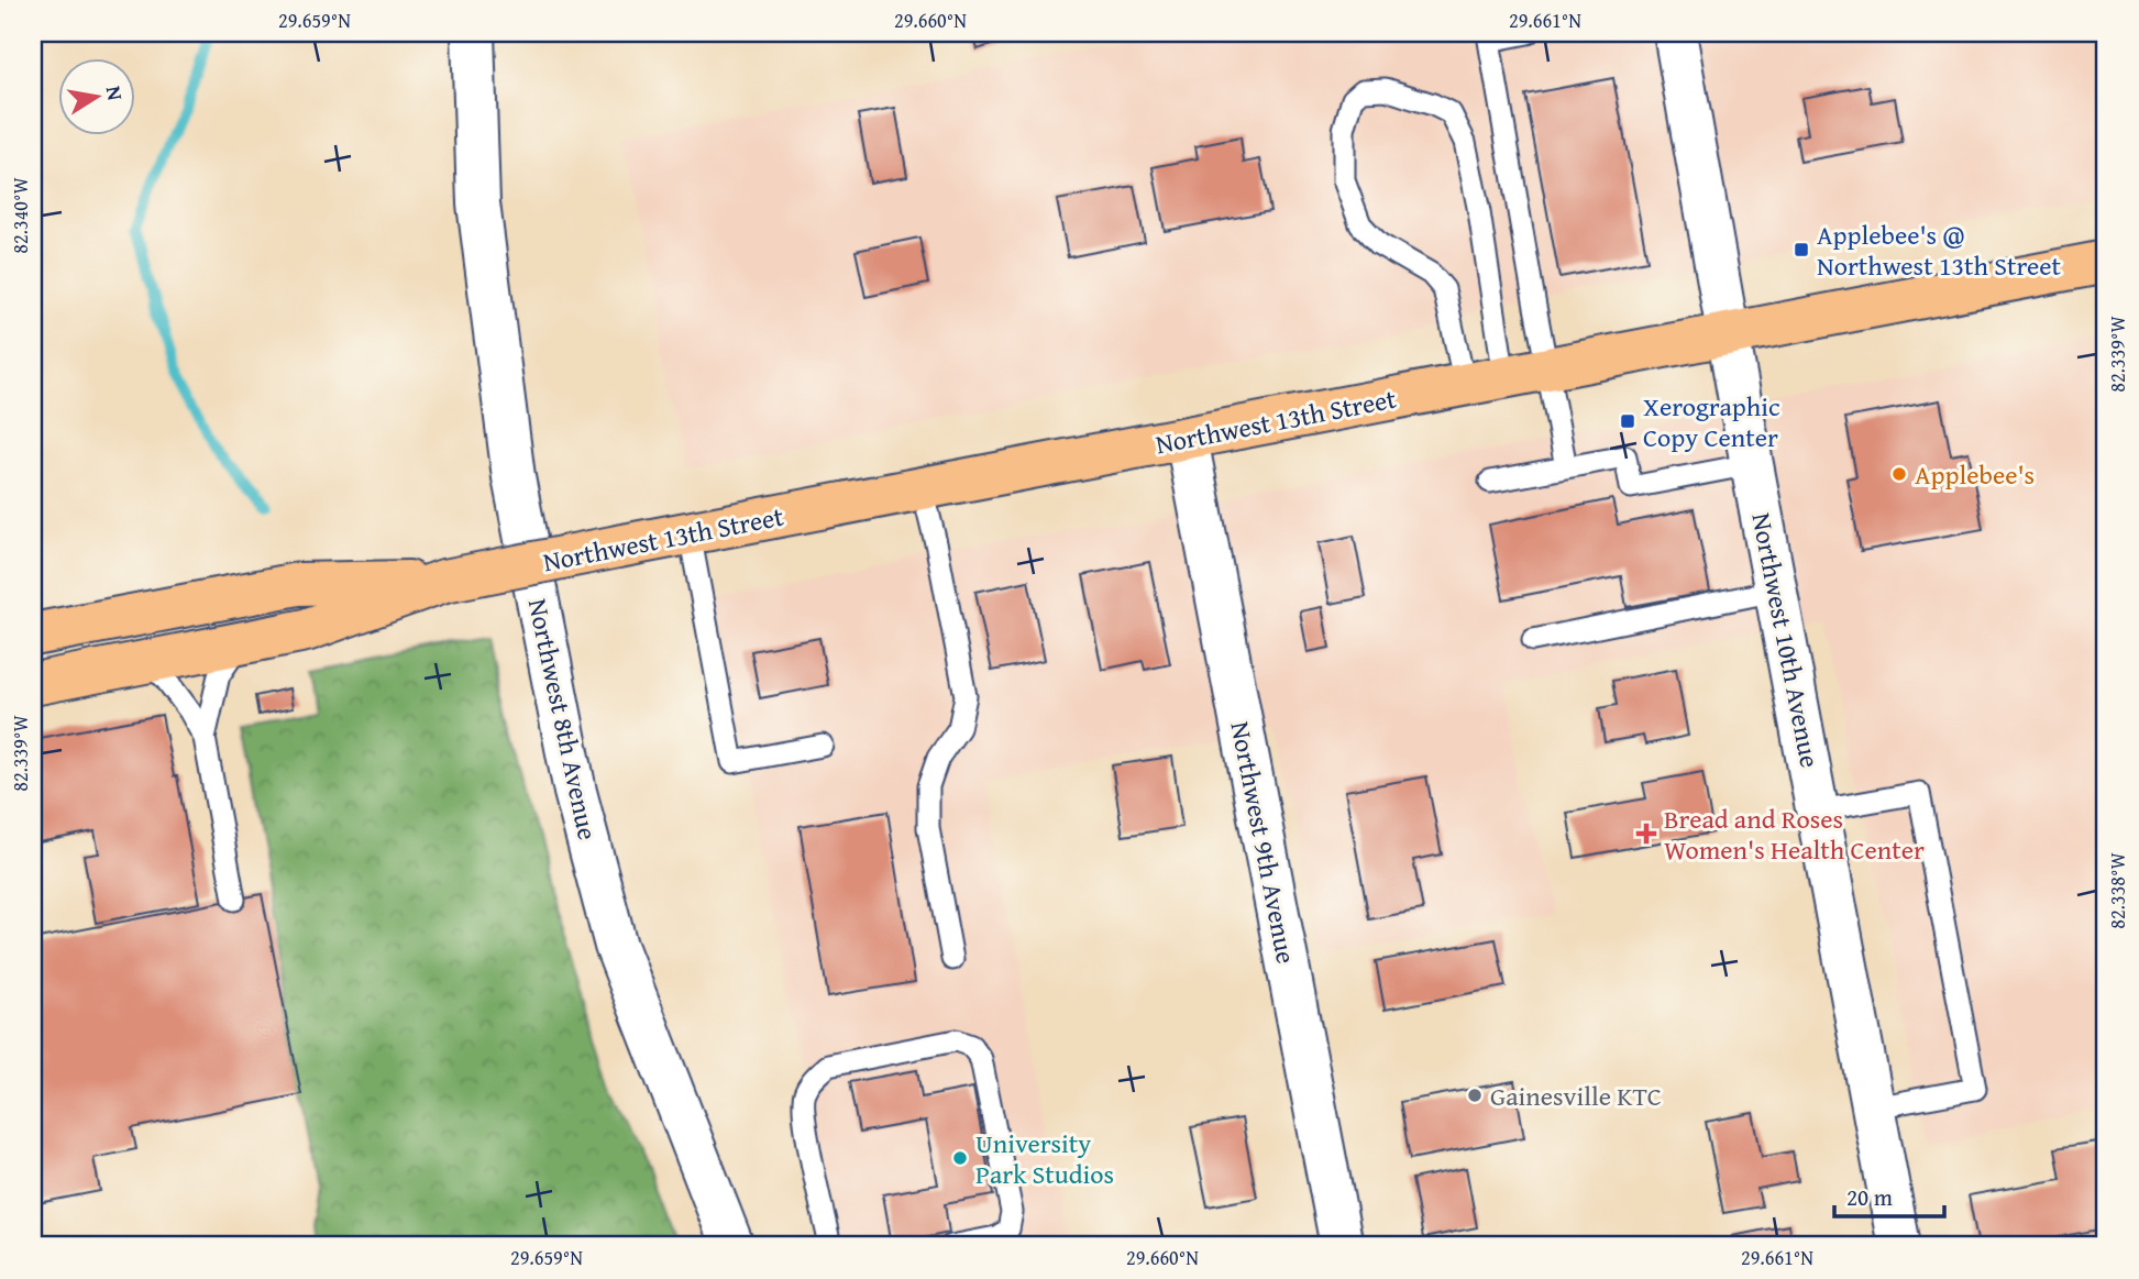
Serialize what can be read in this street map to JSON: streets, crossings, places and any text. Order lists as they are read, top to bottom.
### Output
{
  "streets": {
    "main road": ["Northwest 13th Street"],
    "street": ["Northwest 10th Avenue", "Northwest 8th Avenue", "Northwest 9th Avenue"]
  },
  "crossings": [
    ["Northwest 13th Street", "Northwest 10th Avenue"],
    ["Northwest 13th Street", "Northwest 9th Avenue"]
  ],
  "places": {
    "transit": ["Applebee's @ Northwest 13th Street", "Xerographic Copy Center"],
    "other": ["Applebee's", "Gainesville KTC", "University Park Studios"],
    "health": ["Bread and Roses Women's Health Center"]
  },
  "scale_bar": "20 m",
  "north": "right",
  "coordinates": [
    "29.659°N",
    "29.660°N",
    "29.661°N",
    "82.340°W",
    "82.339°W",
    "82.338°W"
  ]
}
